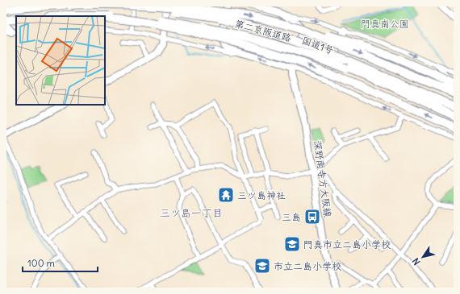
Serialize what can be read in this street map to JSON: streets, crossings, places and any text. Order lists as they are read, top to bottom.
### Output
{
  "streets": {
    "highway": ["第二京阪道路", "国道1号"],
    "main road": ["深野南寺方大阪線"]
  },
  "districts": ["三ツ島一丁目"],
  "parks": ["門真南公園"],
  "places": {
    "temple": ["三ツ島神社"],
    "bus stop": ["三島"],
    "school or university": ["門真市立二島小学校", "市立二島小学校"]
  },
  "scale_bar": "100 m",
  "north": "bottom left"
}
